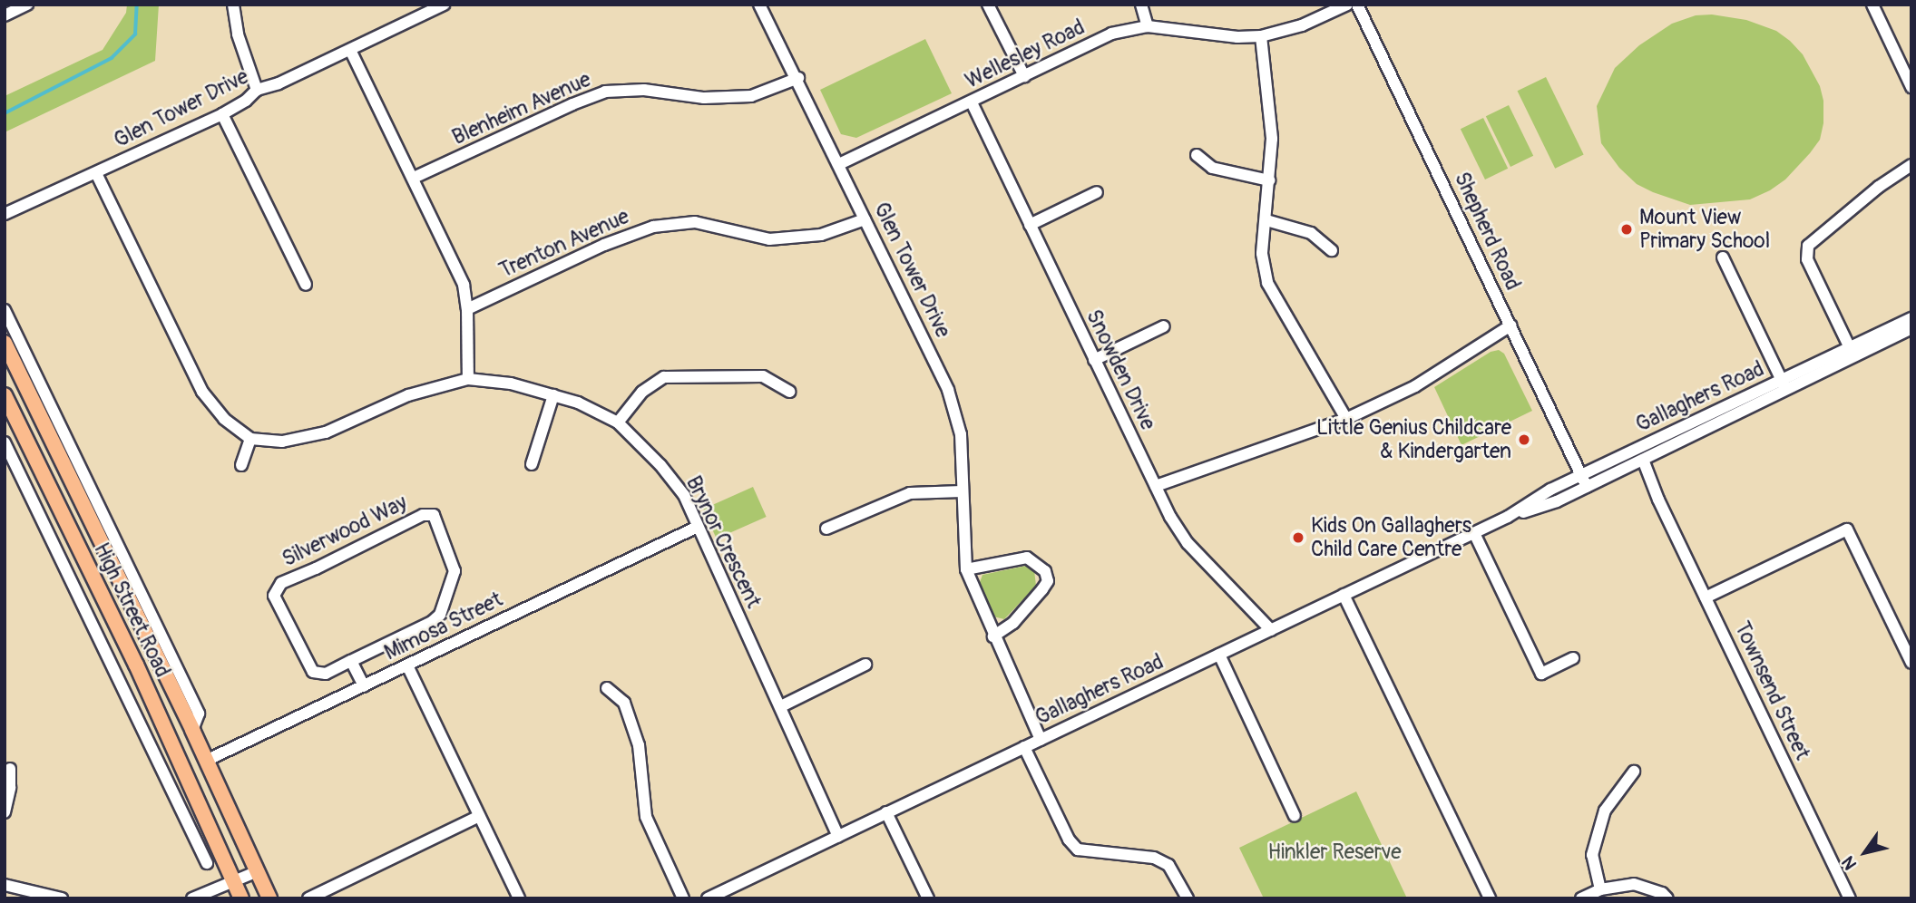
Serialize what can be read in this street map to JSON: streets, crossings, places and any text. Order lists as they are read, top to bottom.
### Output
{
  "streets": {
    "main road": ["High Street Road"],
    "street": [
      "Wellesley Road",
      "Glen Tower Drive",
      "Blenheim Avenue",
      "Shepherd Road",
      "Trenton Avenue",
      "Snowden Drive",
      "Gallaghers Road",
      "Silverwood Way",
      "Brynor Crescent",
      "Mimosa Street",
      "Townsend Street"
    ]
  },
  "crossings": [
    ["Wellesley Road", "Glen Tower Drive"],
    ["Wellesley Road", "Snowden Drive"],
    ["Glen Tower Drive", "Blenheim Avenue"],
    ["Glen Tower Drive", "Trenton Avenue"],
    ["Glen Tower Drive", "Gallaghers Road"],
    ["Shepherd Road", "Gallaghers Road"],
    ["Snowden Drive", "Gallaghers Road"],
    ["Gallaghers Road", "Brynor Crescent"],
    ["Gallaghers Road", "Townsend Street"],
    ["Brynor Crescent", "Mimosa Street"],
    ["High Street Road", "Mimosa Street"]
  ],
  "parks": ["Hinkler Reserve"],
  "places": ["Mount View Primary School", "Little Genius Childcare & Kindergarten", "Kids On Gallaghers Child Care Centre"],
  "north": "bottom left"
}
